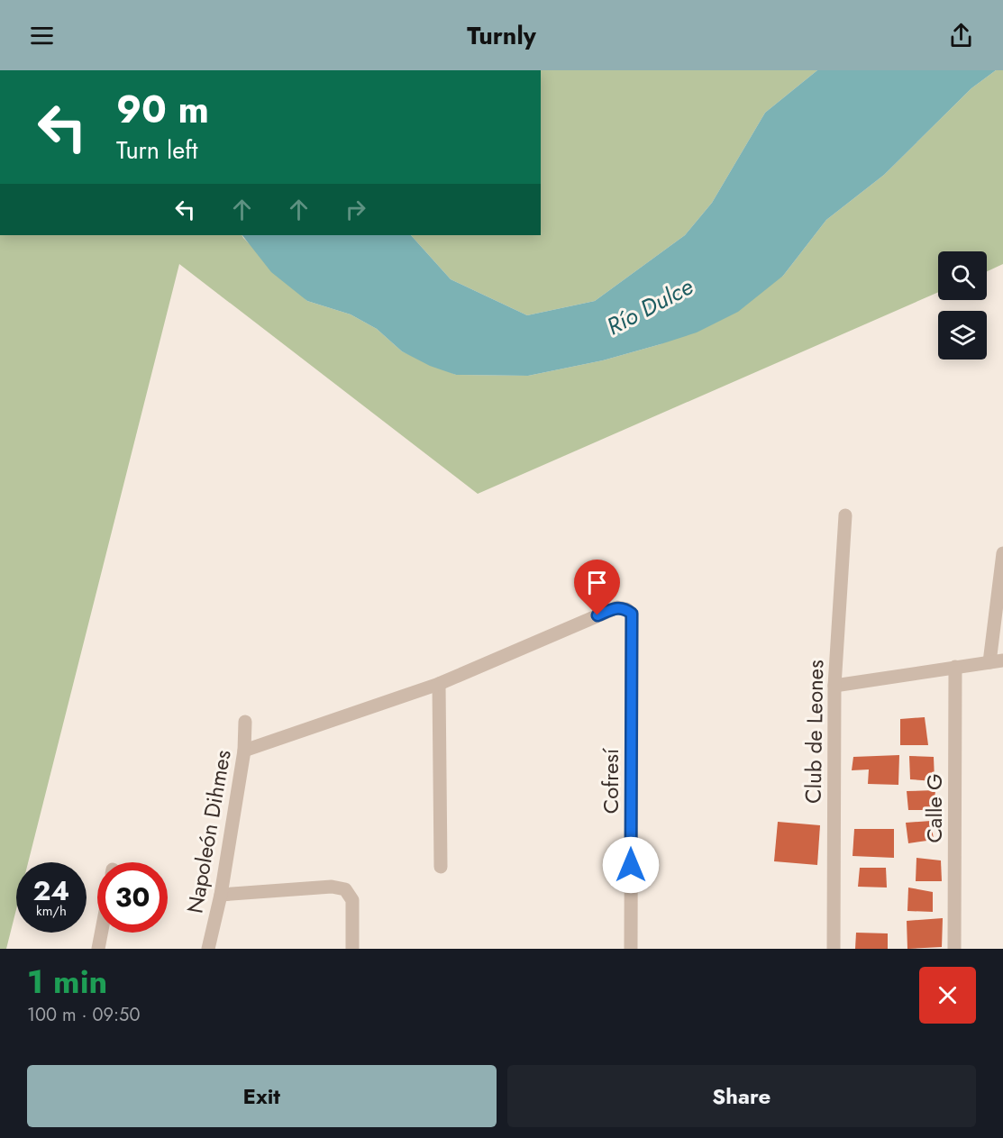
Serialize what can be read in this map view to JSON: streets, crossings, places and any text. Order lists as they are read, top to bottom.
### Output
{
  "streets": {
    "street": [
      "Club de Leones",
      "Cofresí",
      "Calle G",
      "Napoleón Dihmes"
    ]
  },
  "water": ["Río Dulce"],
  "page": {
    "header": "Turnly",
    "turn": ["90 m", "Turn left"],
    "speed": "24 km/h",
    "limit": "30",
    "heading": ["1 min", "100 m · 09:50"],
    "buttons": ["Exit", "Share"]
  }
}
